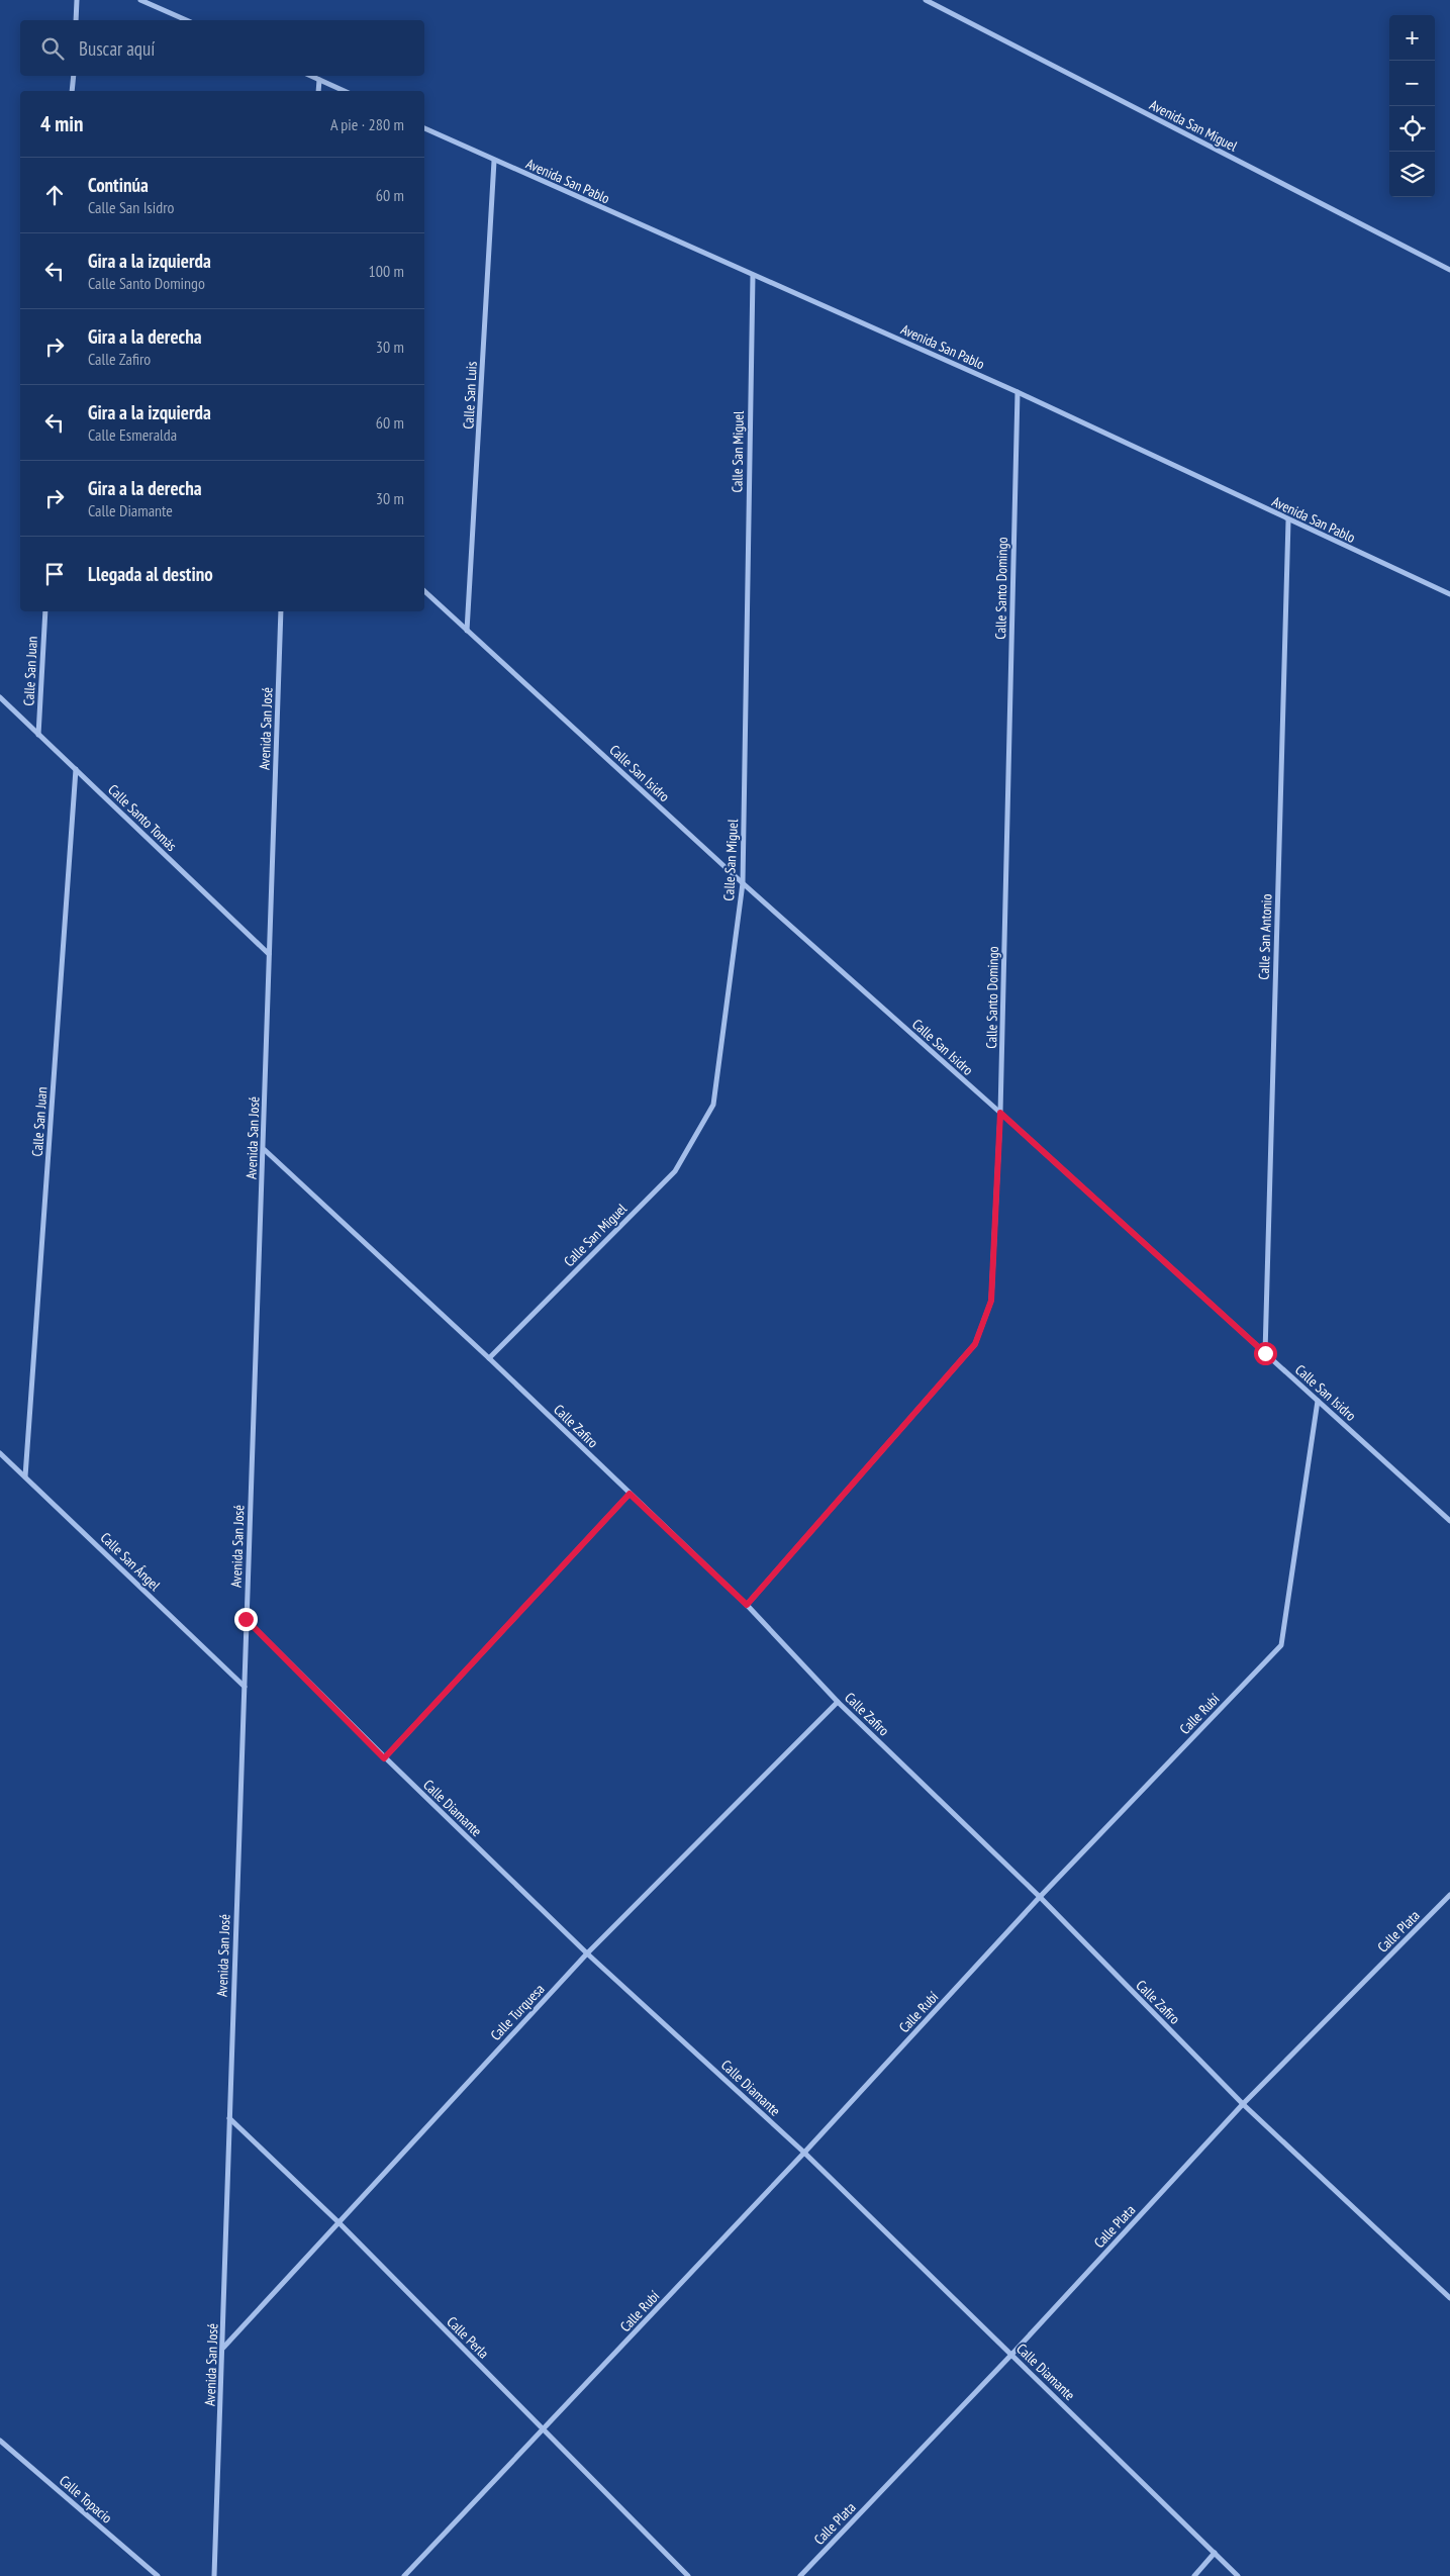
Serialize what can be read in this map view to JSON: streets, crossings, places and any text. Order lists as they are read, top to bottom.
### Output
{
  "streets": {
    "street": [
      "Avenida San Miguel",
      "Avenida San Pablo",
      "Calle San Luis",
      "Calle San Miguel",
      "Calle Santo Domingo",
      "Calle San Juan",
      "Avenida San José",
      "Calle San Isidro",
      "Calle Santo Tomás",
      "Calle San Antonio",
      "Calle Zafiro",
      "Calle San Ángel",
      "Calle Rubí",
      "Calle Diamante",
      "Calle Plata",
      "Calle Turquesa",
      "Calle Perla",
      "Calle Topacio"
    ]
  },
  "crossings": [
    ["Avenida San Pablo", "Calle San Luis"],
    ["Avenida San Pablo", "Calle San Miguel"],
    ["Avenida San Pablo", "Calle Santo Domingo"],
    ["Avenida San Pablo", "Calle San Antonio"],
    ["Calle San Luis", "Calle San Isidro"],
    ["Calle San Miguel", "Calle San Isidro"],
    ["Calle San Miguel", "Calle Zafiro"],
    ["Calle Santo Domingo", "Calle San Isidro"],
    ["Calle Santo Domingo", "Calle Zafiro"],
    ["Calle San Juan", "Calle Santo Tomás"],
    ["Calle San Juan", "Calle San Ángel"],
    ["Avenida San José", "Calle Santo Tomás"],
    ["Avenida San José", "Calle Zafiro"],
    ["Avenida San José", "Calle San Ángel"],
    ["Avenida San José", "Calle Diamante"],
    ["Avenida San José", "Calle Turquesa"],
    ["Avenida San José", "Calle Perla"],
    ["Calle San Isidro", "Calle San Antonio"],
    ["Calle San Isidro", "Calle Rubí"],
    ["Calle Zafiro", "Calle Rubí"],
    ["Calle Zafiro", "Calle Plata"],
    ["Calle Zafiro", "Calle Turquesa"],
    ["Calle Rubí", "Calle Diamante"],
    ["Calle Rubí", "Calle Perla"],
    ["Calle Diamante", "Calle Plata"],
    ["Calle Diamante", "Calle Turquesa"],
    ["Calle Turquesa", "Calle Perla"]
  ],
  "page": {
    "map_buttons": ["+", "−"],
    "search": "Buscar aquí",
    "heading": ["4 min", "A pie · 280 m"],
    "list": [
      ["Continúa", "Calle San Isidro", "60 m"],
      ["Gira a la izquierda", "Calle Santo Domingo", "100 m"],
      ["Gira a la derecha", "Calle Zafiro", "30 m"],
      ["Gira a la izquierda", "Calle Esmeralda", "60 m"],
      ["Gira a la derecha", "Calle Diamante", "30 m"],
      "Llegada al destino"
    ]
  }
}
